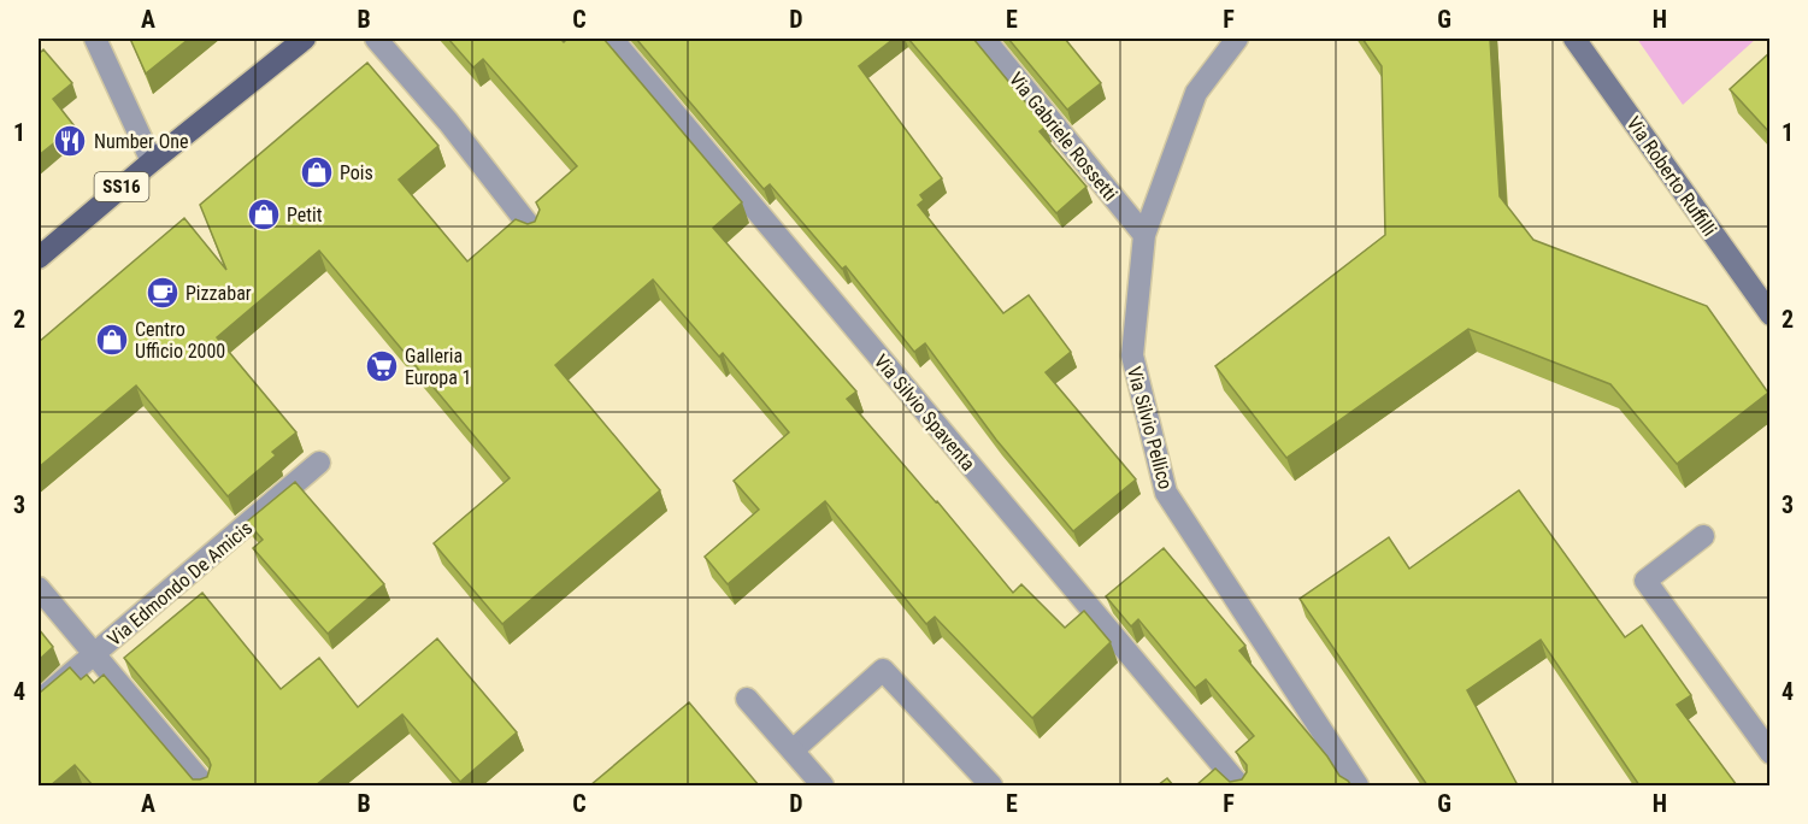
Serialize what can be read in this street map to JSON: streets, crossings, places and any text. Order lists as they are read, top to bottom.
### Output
{
  "streets": {
    "main road": ["SS16"],
    "street": [
      "Via Gabriele Rossetti",
      "Via Roberto Ruffilli",
      "Via Silvio Spaventa",
      "Via Silvio Pellico",
      "Via Edmondo De Amicis"
    ]
  },
  "crossings": [
    ["Via Gabriele Rossetti", "Via Silvio Pellico"]
  ],
  "places": {
    "restaurant": ["Number One"],
    "shop": ["Pois", "Petit", "Centro Ufficio 2000"],
    "cafe": ["Pizzabar"],
    "supermarket": ["Galleria Europa 1"]
  },
  "grid": {
    "columns": [
      "A",
      "B",
      "C",
      "D",
      "E",
      "F",
      "G",
      "H"
    ],
    "rows": [
      "1",
      "2",
      "3",
      "4"
    ]
  }
}
